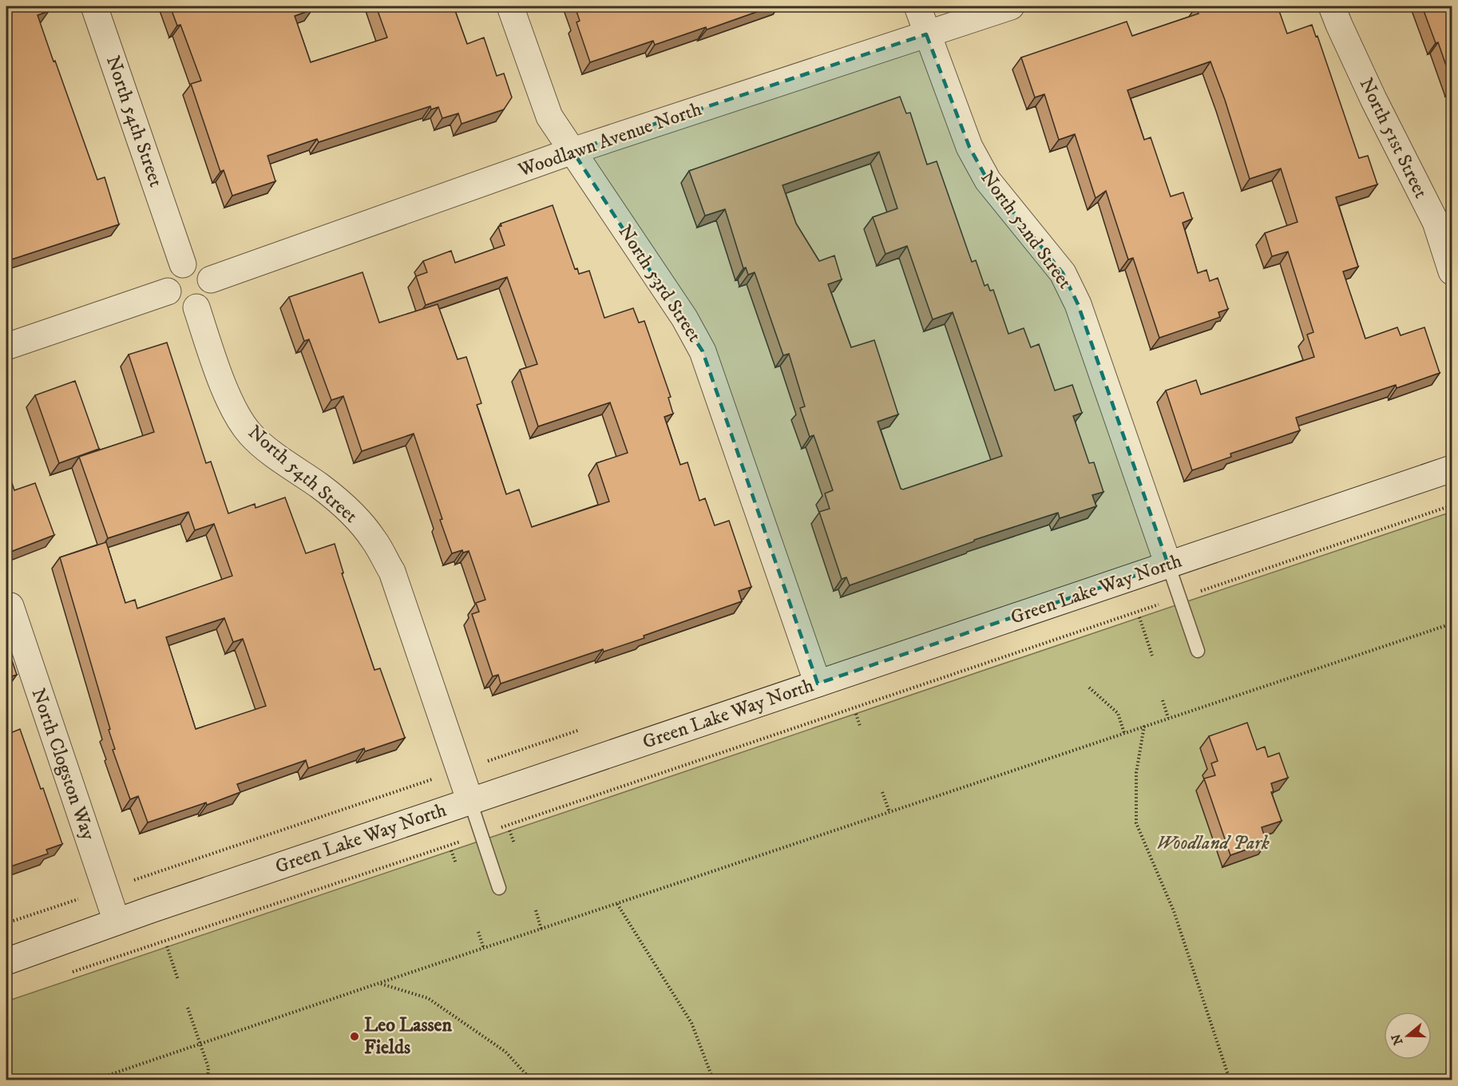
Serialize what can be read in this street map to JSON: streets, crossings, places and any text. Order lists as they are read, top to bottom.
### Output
{
  "streets": {
    "street": [
      "North 54th Street",
      "North 51st Street",
      "Woodlawn Avenue North",
      "North 52nd Street",
      "North 53rd Street",
      "Green Lake Way North",
      "North Clogston Way"
    ]
  },
  "crossings": [
    ["North 54th Street", "Woodlawn Avenue North"],
    ["North 54th Street", "Green Lake Way North"],
    ["Woodlawn Avenue North", "North 52nd Street"],
    ["Woodlawn Avenue North", "North 53rd Street"],
    ["North 52nd Street", "Green Lake Way North"],
    ["North 53rd Street", "Green Lake Way North"],
    ["Green Lake Way North", "North Clogston Way"]
  ],
  "parks": ["Woodland Park"],
  "places": ["Leo Lassen Fields"],
  "north": "left"
}
